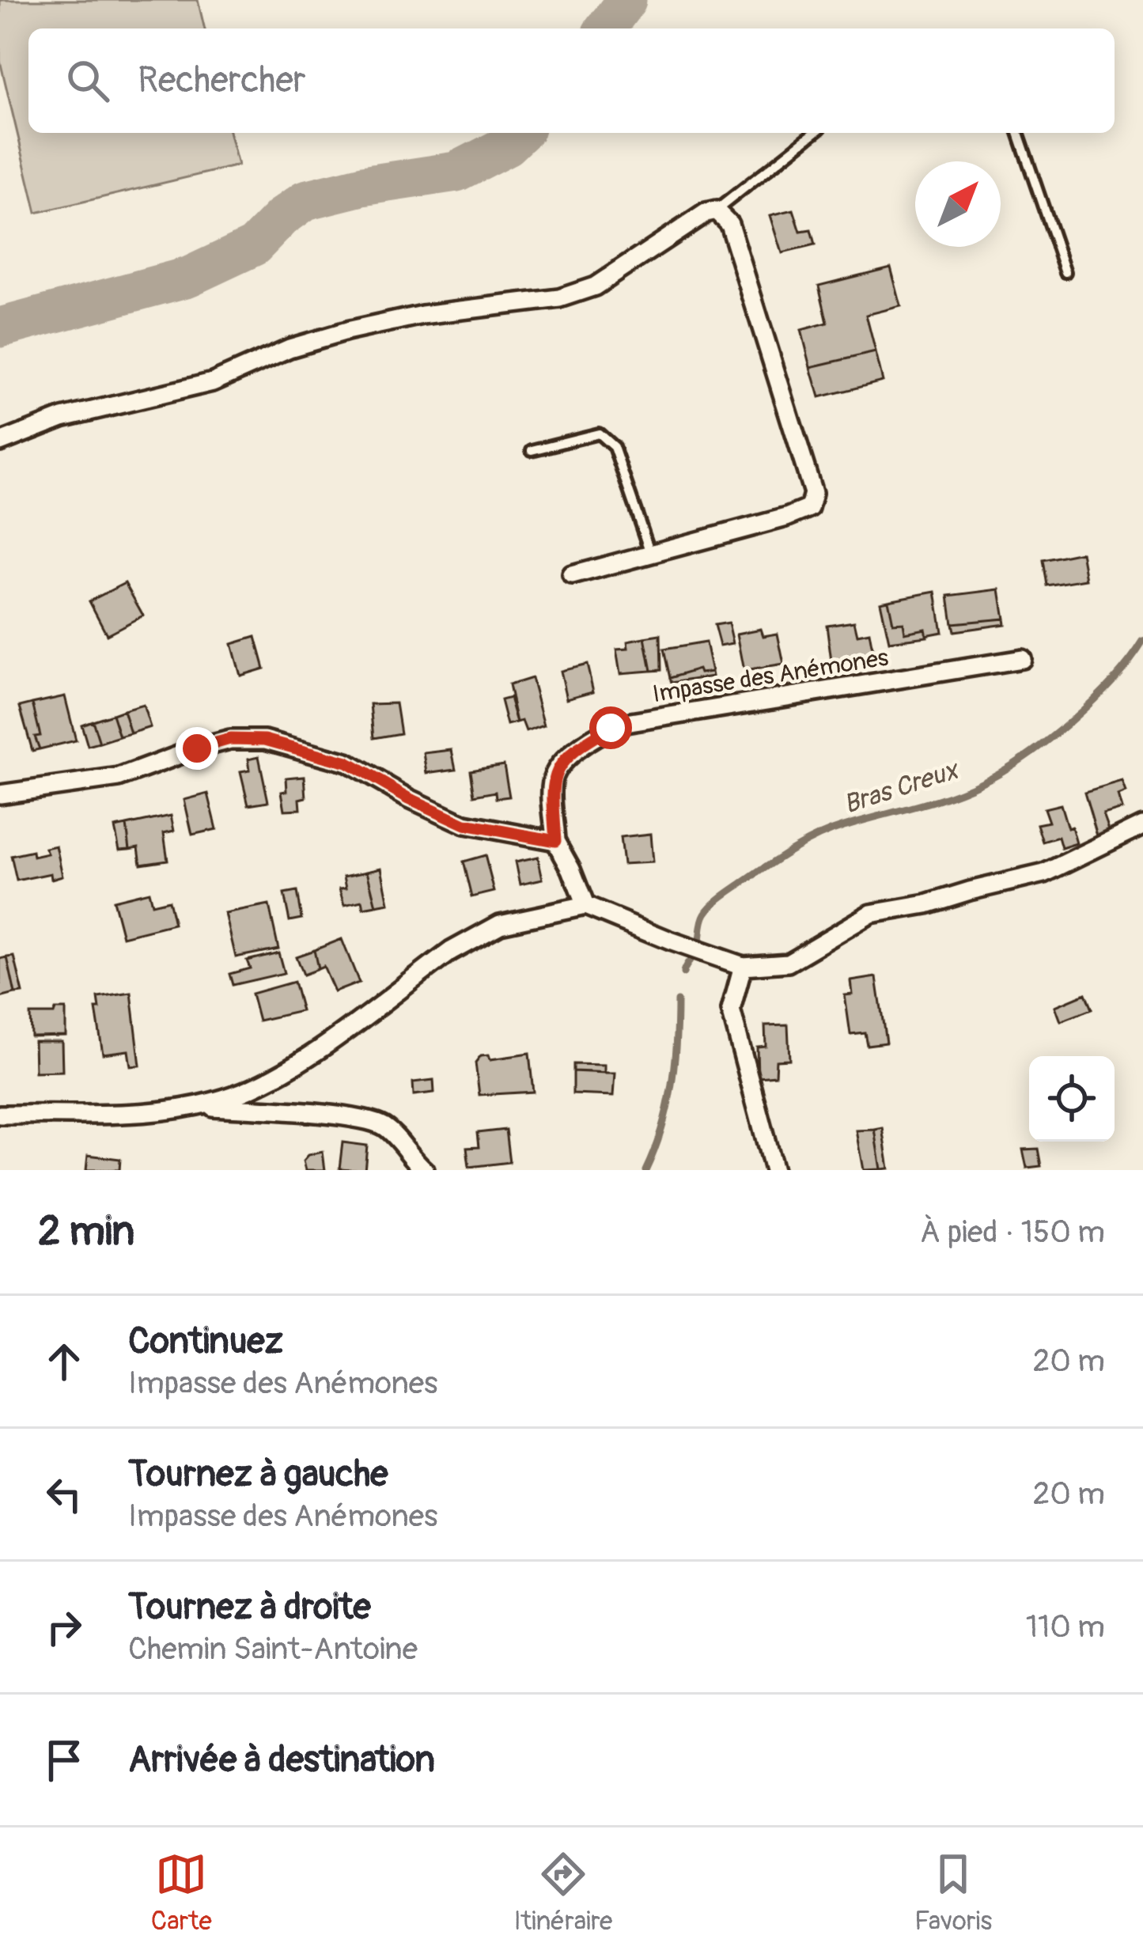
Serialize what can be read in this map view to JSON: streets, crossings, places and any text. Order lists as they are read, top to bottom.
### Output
{
  "streets": {
    "street": ["Impasse des Anémones"]
  },
  "water": ["Bras Creux"],
  "north": "top right",
  "page": {
    "search": "Rechercher",
    "heading": ["2 min", "À pied · 150 m"],
    "list": [
      ["Continuez", "Impasse des Anémones", "20 m"],
      ["Tournez à gauche", "Impasse des Anémones", "20 m"],
      ["Tournez à droite", "Chemin Saint-Antoine", "110 m"],
      "Arrivée à destination"
    ],
    "nav": ["Carte", "Itinéraire", "Favoris"]
  }
}
